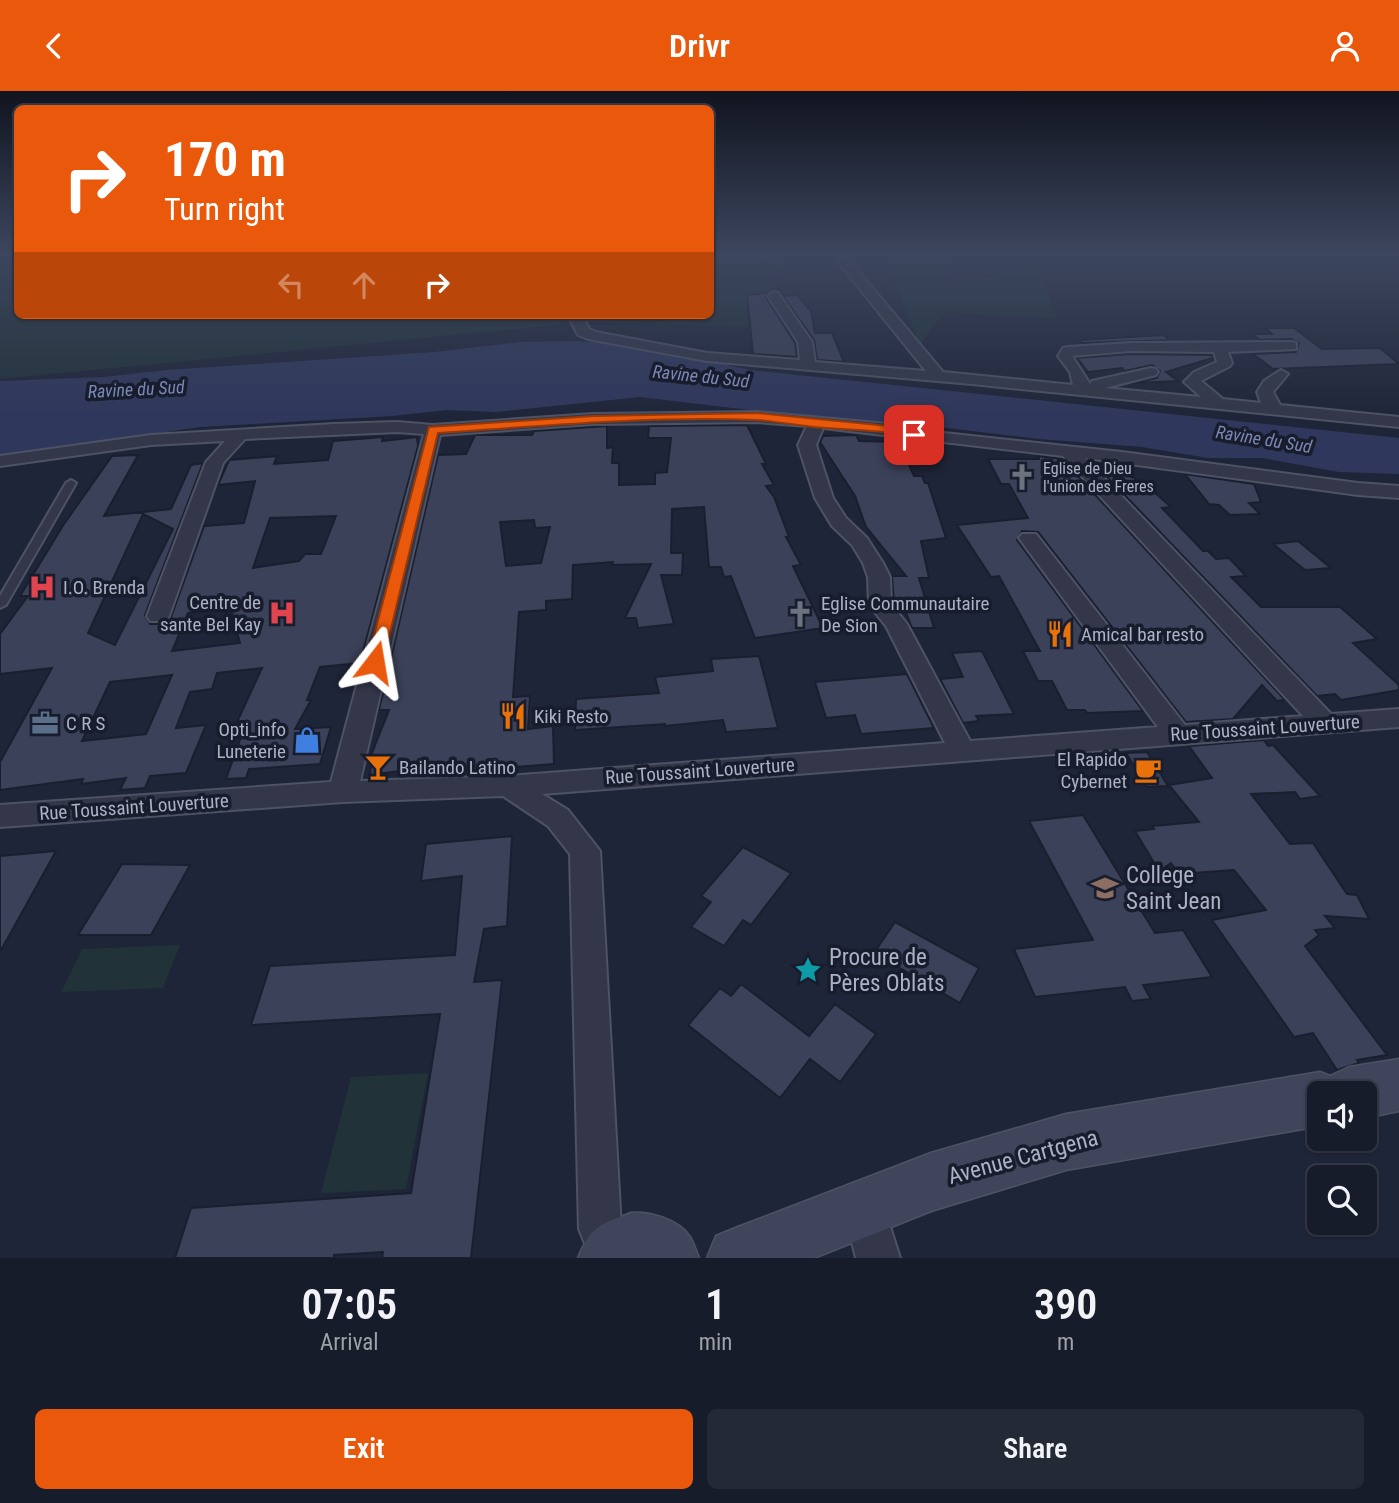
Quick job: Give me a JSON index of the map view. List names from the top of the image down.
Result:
{
  "streets": {
    "street": ["Rue Toussaint Louverture", "Avenue Cartgena"]
  },
  "water": ["Ravine du Sud"],
  "places": {
    "church": ["Eglise de Dieu l'union des Freres", "Eglise Communautaire De Sion"],
    "hospital": ["I.O. Brenda", "Centre de sante Bel Kay"],
    "restaurant": ["Amical bar resto", "Kiki Resto"],
    "office": ["C R S"],
    "shop": ["Opti_info Luneterie"],
    "bar": ["Bailando Latino"],
    "cafe": ["El Rapido Cybernet"],
    "school or university": ["College Saint Jean"],
    "place": ["Procure de Pères Oblats"]
  },
  "page": {
    "header": "Drivr",
    "turn": ["170 m", "Turn right"],
    "eta": [
      "07:05",
      "Arrival",
      "1",
      "min",
      "390",
      "m"
    ],
    "buttons": ["Exit", "Share"]
  }
}
